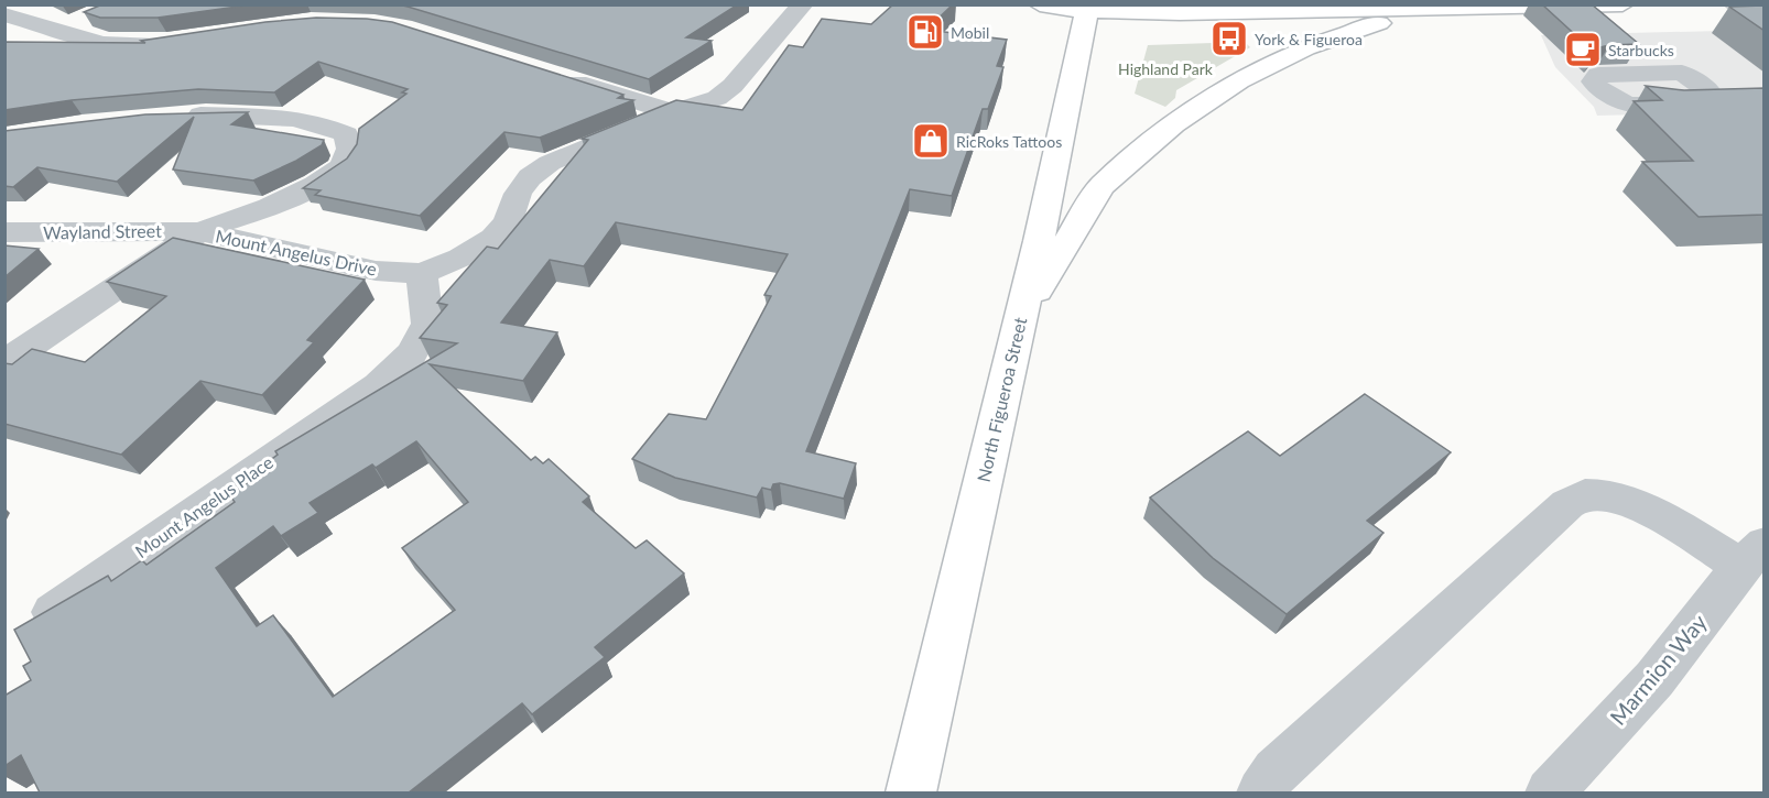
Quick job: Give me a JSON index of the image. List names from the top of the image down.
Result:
{
  "streets": {
    "main road": ["North Figueroa Street"],
    "street": [
      "Wayland Street",
      "Mount Angelus Drive",
      "Mount Angelus Place",
      "Marmion Way"
    ]
  },
  "crossings": [
    ["Wayland Street", "Mount Angelus Drive"],
    ["Mount Angelus Drive", "Mount Angelus Place"]
  ],
  "parks": ["Highland Park"],
  "places": {
    "fuel station": ["Mobil"],
    "bus stop": ["York & Figueroa"],
    "cafe": ["Starbucks"],
    "shop": ["RicRoks Tattoos"]
  }
}
